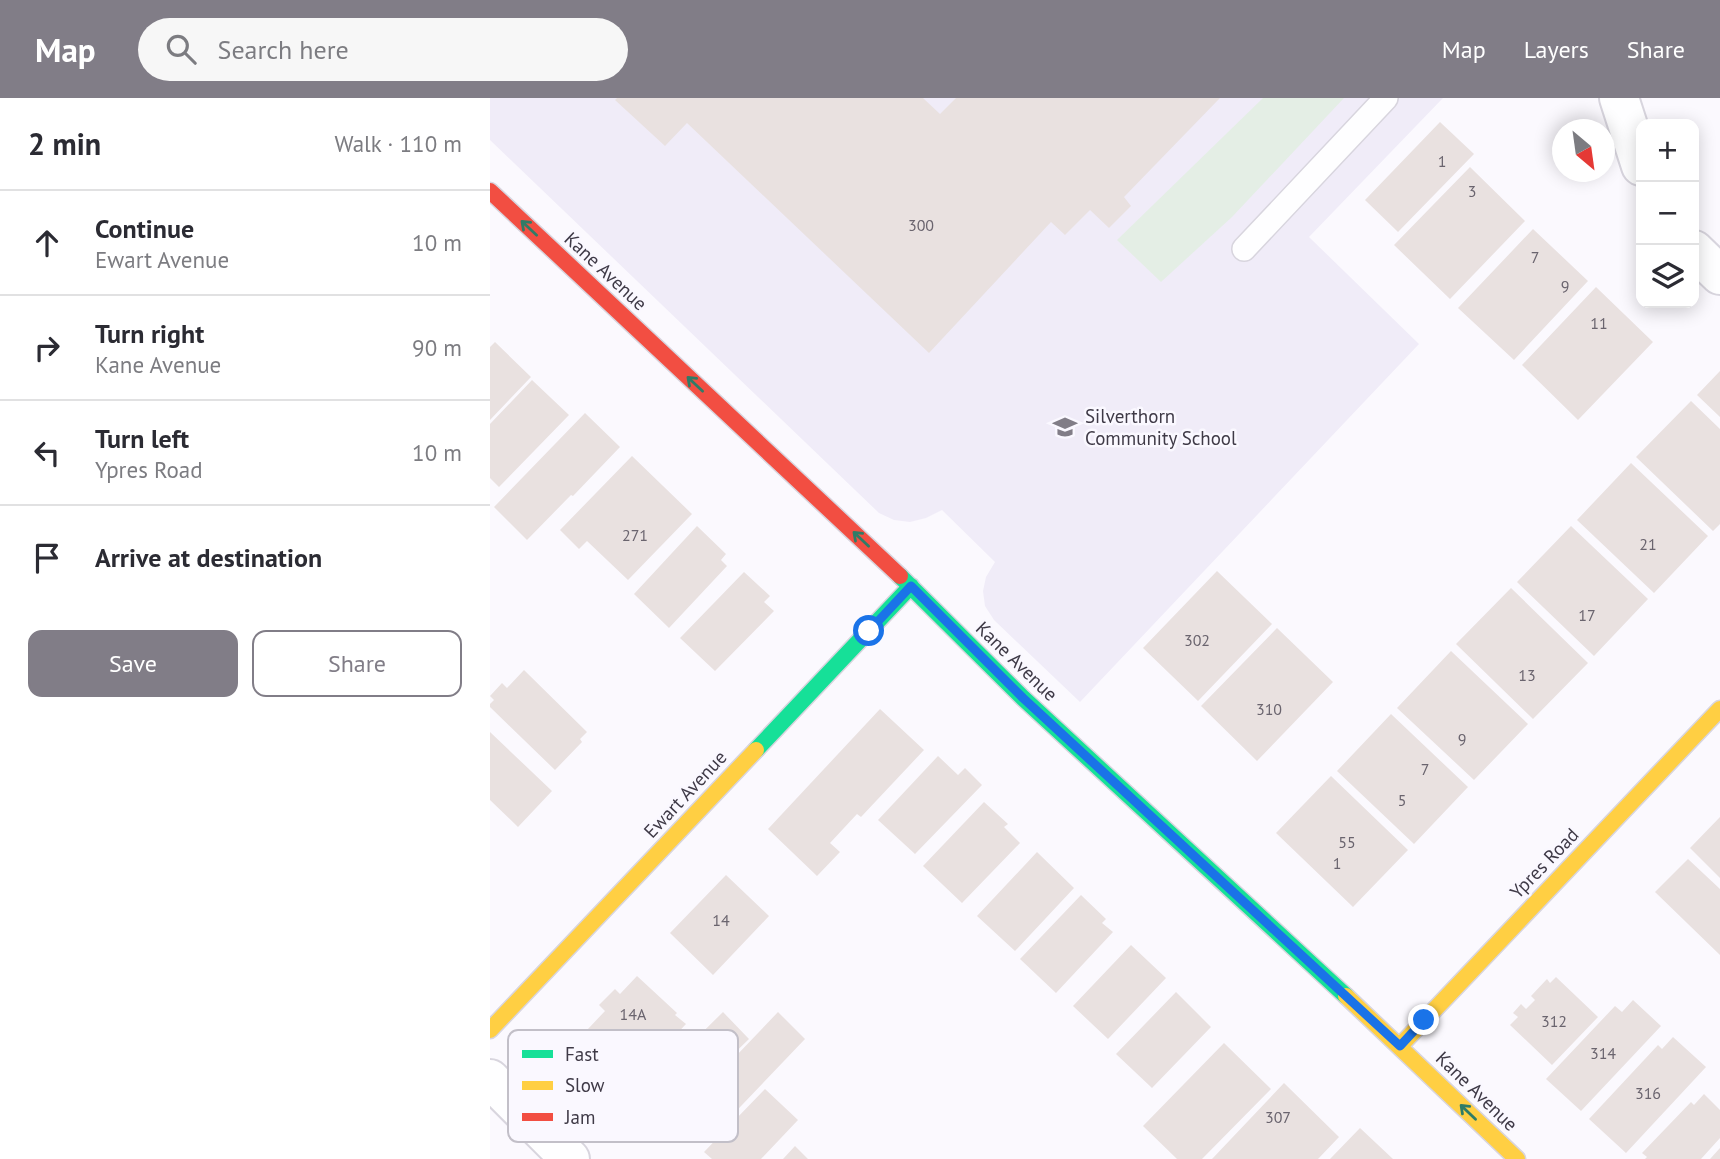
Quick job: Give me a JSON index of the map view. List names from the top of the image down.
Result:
{
  "streets": {
    "street": ["Kane Avenue", "Ewart Avenue", "Ypres Road"]
  },
  "crossings": [
    ["Kane Avenue", "Ewart Avenue"],
    ["Kane Avenue", "Ypres Road"]
  ],
  "one_way": ["Kane Avenue"],
  "places": {
    "school or university": ["Silverthorn Community School"]
  },
  "house_numbers": [
    "1",
    "3",
    "300",
    "7",
    "9",
    "11",
    "271",
    "21",
    "17",
    "302",
    "13",
    "310",
    "9",
    "7",
    "5",
    "55",
    "1",
    "14",
    "14A",
    "312",
    "314",
    "316",
    "307"
  ],
  "legend": ["Fast", "Slow", "Jam"],
  "north": "bottom right",
  "page": {
    "header": "Map",
    "search": "Search here",
    "nav": ["Map", "Layers", "Share"],
    "heading": ["2 min", "Walk · 110 m"],
    "map_buttons": ["+", "−"],
    "list": [
      ["Continue", "Ewart Avenue", "10 m"],
      ["Turn right", "Kane Avenue", "90 m"],
      ["Turn left", "Ypres Road", "10 m"],
      "Arrive at destination"
    ],
    "buttons": ["Save", "Share"]
  }
}
